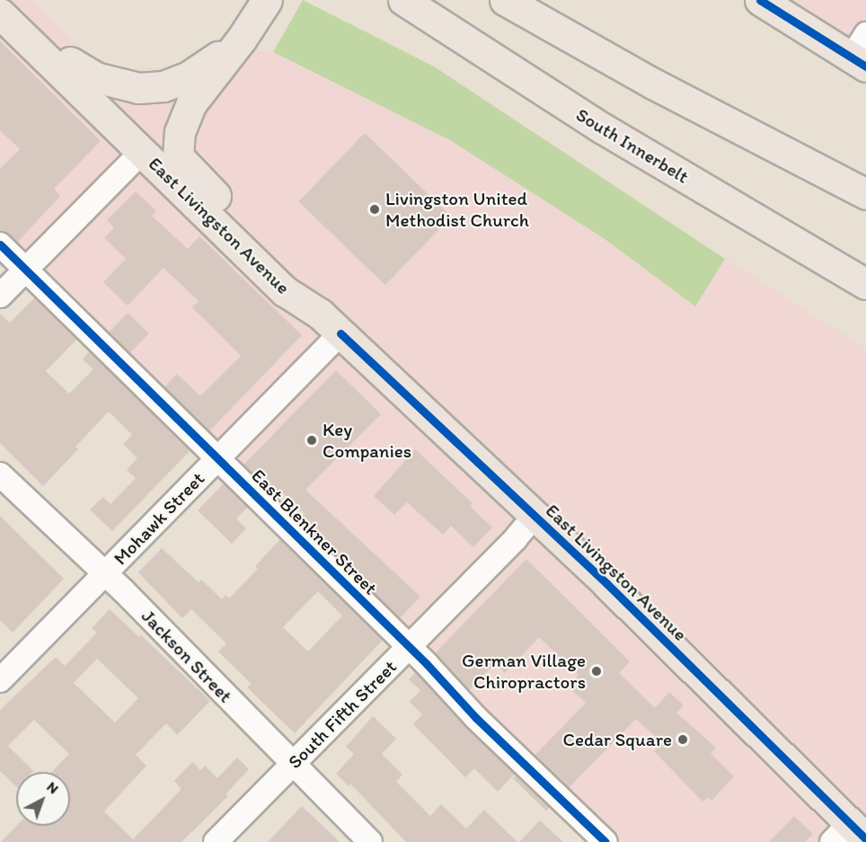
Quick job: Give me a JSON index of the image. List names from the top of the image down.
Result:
{
  "streets": {
    "main road": ["South Innerbelt", "East Livingston Avenue"],
    "street": [
      "Mohawk Street",
      "East Blenkner Street",
      "Jackson Street",
      "South Fifth Street"
    ]
  },
  "crossings": [
    ["East Livingston Avenue", "Mohawk Street"],
    ["East Livingston Avenue", "South Fifth Street"],
    ["Mohawk Street", "East Blenkner Street"],
    ["Mohawk Street", "Jackson Street"],
    ["East Blenkner Street", "South Fifth Street"],
    ["Jackson Street", "South Fifth Street"]
  ],
  "places": [
    "Livingston United Methodist Church",
    "Key Companies",
    "German Village Chiropractors",
    "Cedar Square"
  ],
  "north": "top right"
}
